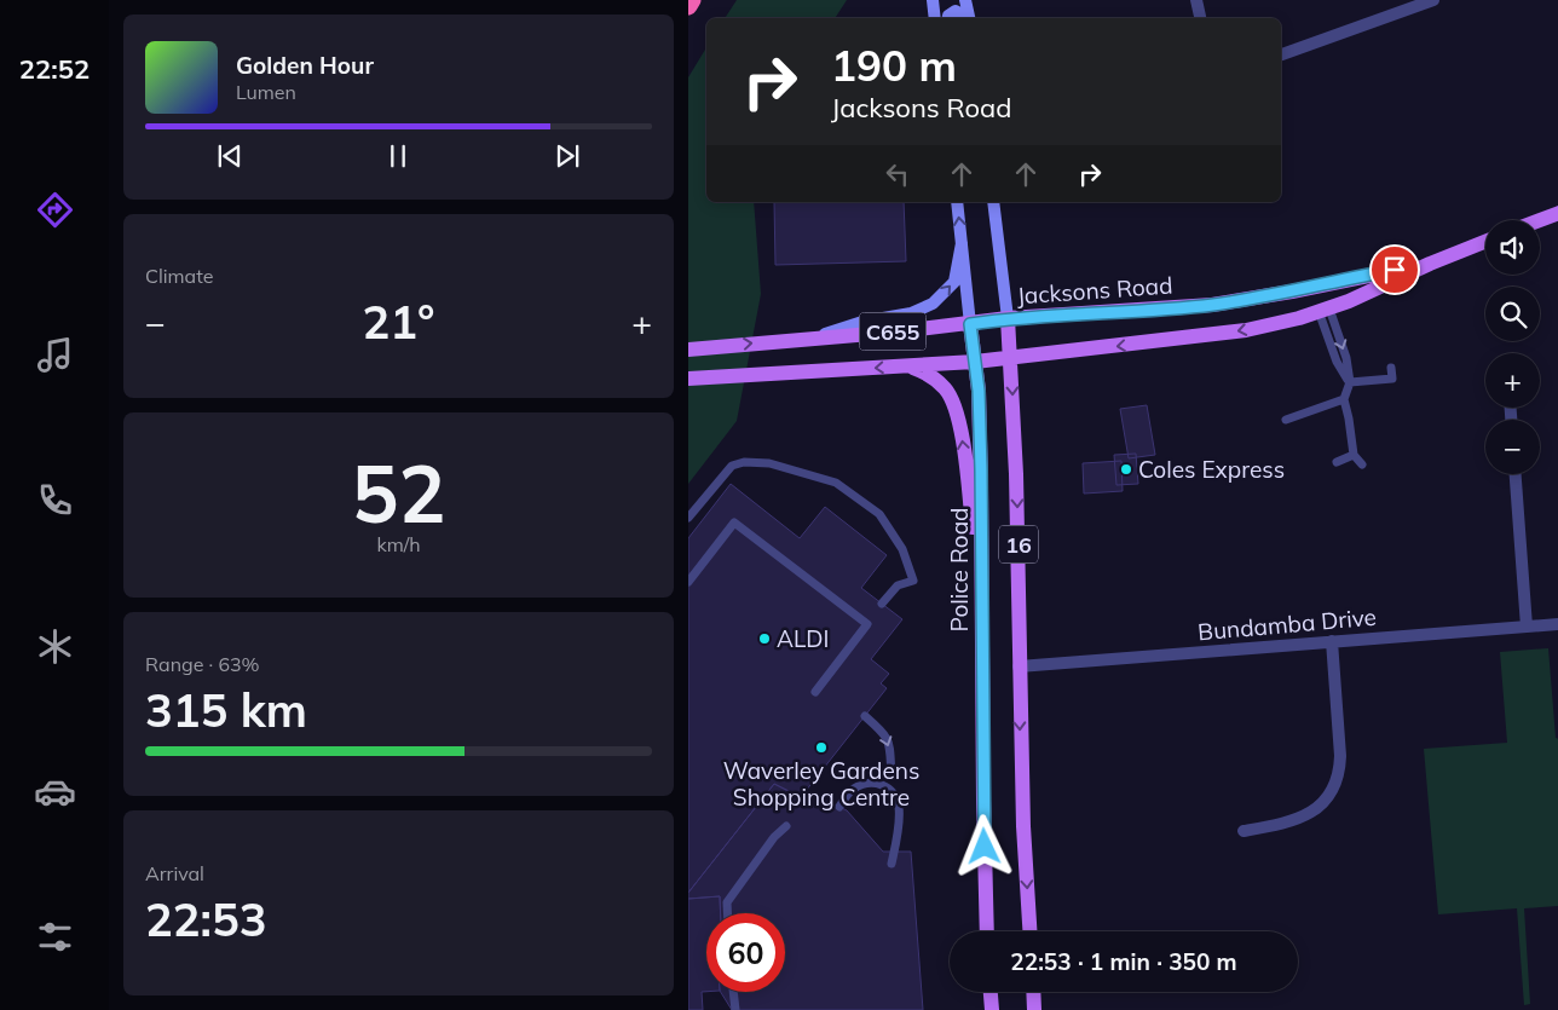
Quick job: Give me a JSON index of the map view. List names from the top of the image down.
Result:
{
  "streets": {
    "main road": [
      "Jacksons Road",
      "C655",
      "16",
      "Police Road"
    ],
    "street": ["Bundamba Drive"]
  },
  "crossings": [
    ["Jacksons Road", "16"],
    ["Jacksons Road", "Police Road"],
    ["16", "Bundamba Drive"]
  ],
  "places": ["Coles Express", "ALDI", "Waverley Gardens Shopping Centre"],
  "page": {
    "tabs": "22:52",
    "turn": ["190 m", "Jacksons Road"],
    "song": ["Golden Hour", "Lumen"],
    "tile": [
      "Climate",
      ["52", "km/h"],
      ["Range · 63%", "315 km"],
      ["Arrival", "22:53"]
    ],
    "map_buttons": ["+", "−"],
    "heat": ["−", "21°", "+"],
    "limit": "60",
    "trip": "22:53 · 1 min · 350 m"
  }
}
